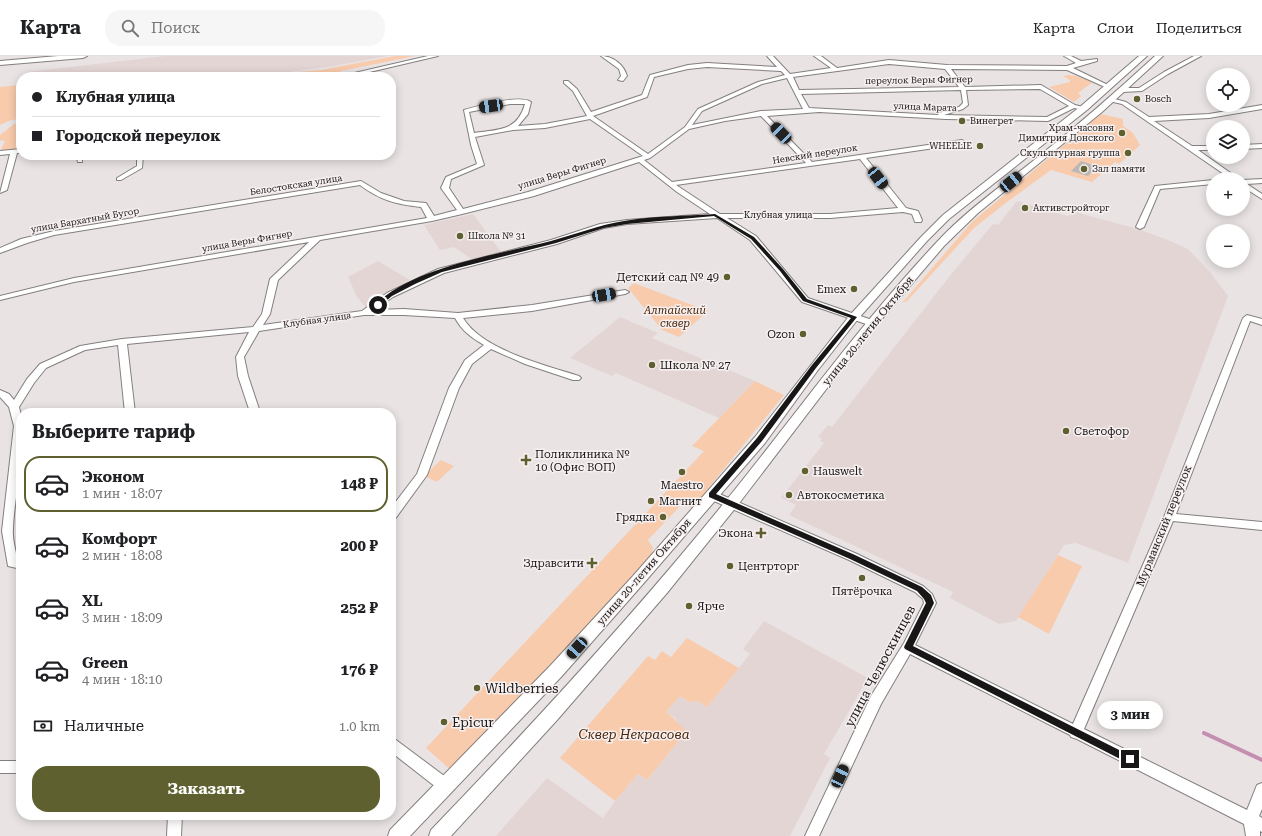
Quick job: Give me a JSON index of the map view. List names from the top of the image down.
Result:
{
  "streets": {
    "main road": ["улица 20-летия Октября"],
    "street": [
      "переулок Веры Фигнер",
      "улица Марата",
      "Невский переулок",
      "улица Веры Фигнер",
      "Белостокская улица",
      "Клубная улица",
      "улица Бархатный Бугор",
      "Мурманский переулок",
      "улица Челюскинцев"
    ]
  },
  "crossings": [
    ["переулок Веры Фигнер", "улица Марата"],
    ["переулок Веры Фигнер", "улица 20-летия Октября"],
    ["улица Марата", "улица Веры Фигнер"],
    ["улица Марата", "улица 20-летия Октября"],
    ["улица Веры Фигнер", "Белостокская улица"],
    ["улица Веры Фигнер", "улица 20-летия Октября"],
    ["Белостокская улица", "улица Бархатный Бугор"],
    ["улица 20-летия Октября", "улица Челюскинцев"]
  ],
  "parks": ["Алтайский сквер", "Сквер Некрасова"],
  "places": {
    "other": [
      "Bosch",
      "Винегрет",
      "Храм-часовня Димитрия Донского",
      "WHEELIE",
      "Скульптурная группа",
      "Зал памяти",
      "Активстройторг",
      "Школа № 31",
      "Детский сад № 49",
      "Emex",
      "Ozon",
      "Школа № 27",
      "Светофор",
      "Hauswelt",
      "Maestro",
      "Автокосметика",
      "Магнит",
      "Грядка",
      "Центрторг",
      "Пятёрочка",
      "Ярче",
      "Wildberries",
      "Epicur"
    ],
    "health": ["Поликлиника № 10 (Офис ВОП)", "Экона", "Здравсити"]
  },
  "page": {
    "header": "Карта",
    "search": "Поиск",
    "nav": ["Карта", "Слои", "Поделиться"],
    "map_buttons": ["+", "−"],
    "banner": ["Клубная улица", "Городской переулок"],
    "heading": "Выберите тариф",
    "list": [
      {
        "name": "Эконом",
        "note": "1 мин · 18:07",
        "value": "148 ₽"
      },
      {
        "name": "Комфорт",
        "note": "2 мин · 18:08",
        "value": "200 ₽"
      },
      {
        "name": "XL",
        "note": "3 мин · 18:09",
        "value": "252 ₽"
      },
      {
        "name": "Green",
        "note": "4 мин · 18:10",
        "value": "176 ₽"
      }
    ],
    "bubble": "3 мин",
    "pay": ["Наличные", "1.0 km"],
    "buttons": "Заказать"
  }
}
